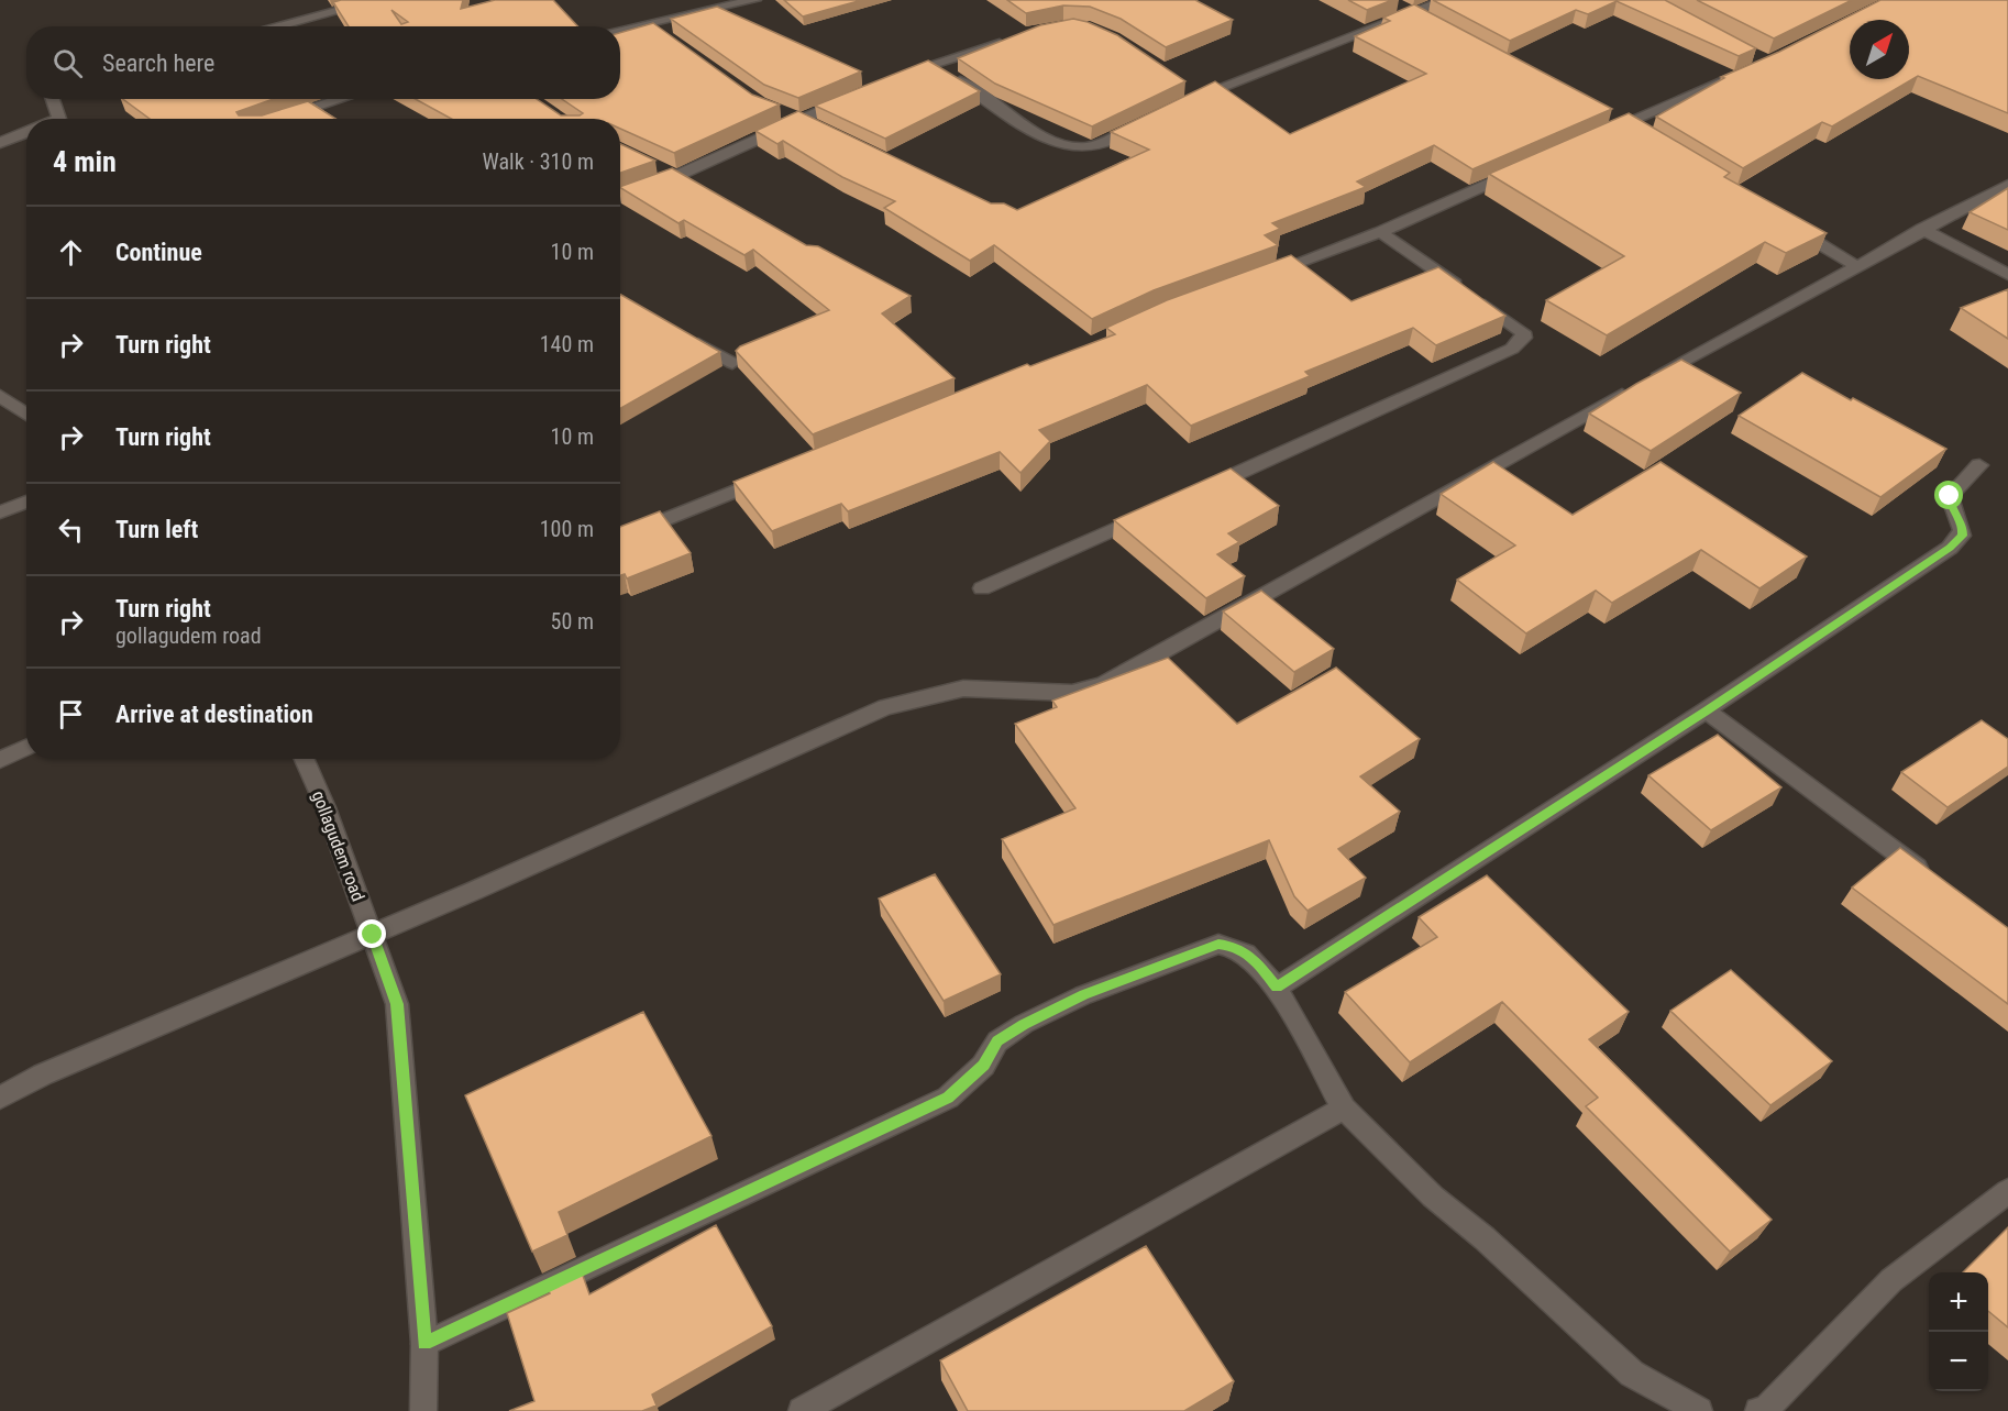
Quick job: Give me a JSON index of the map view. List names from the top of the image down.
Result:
{
  "streets": {
    "street": ["gollagudem road"]
  },
  "north": "top right",
  "page": {
    "search": "Search here",
    "heading": ["4 min", "Walk · 310 m"],
    "list": [
      ["Continue", "10 m"],
      ["Turn right", "140 m"],
      ["Turn right", "10 m"],
      ["Turn left", "100 m"],
      ["Turn right", "gollagudem road", "50 m"],
      "Arrive at destination"
    ],
    "map_buttons": ["+", "−"]
  }
}
